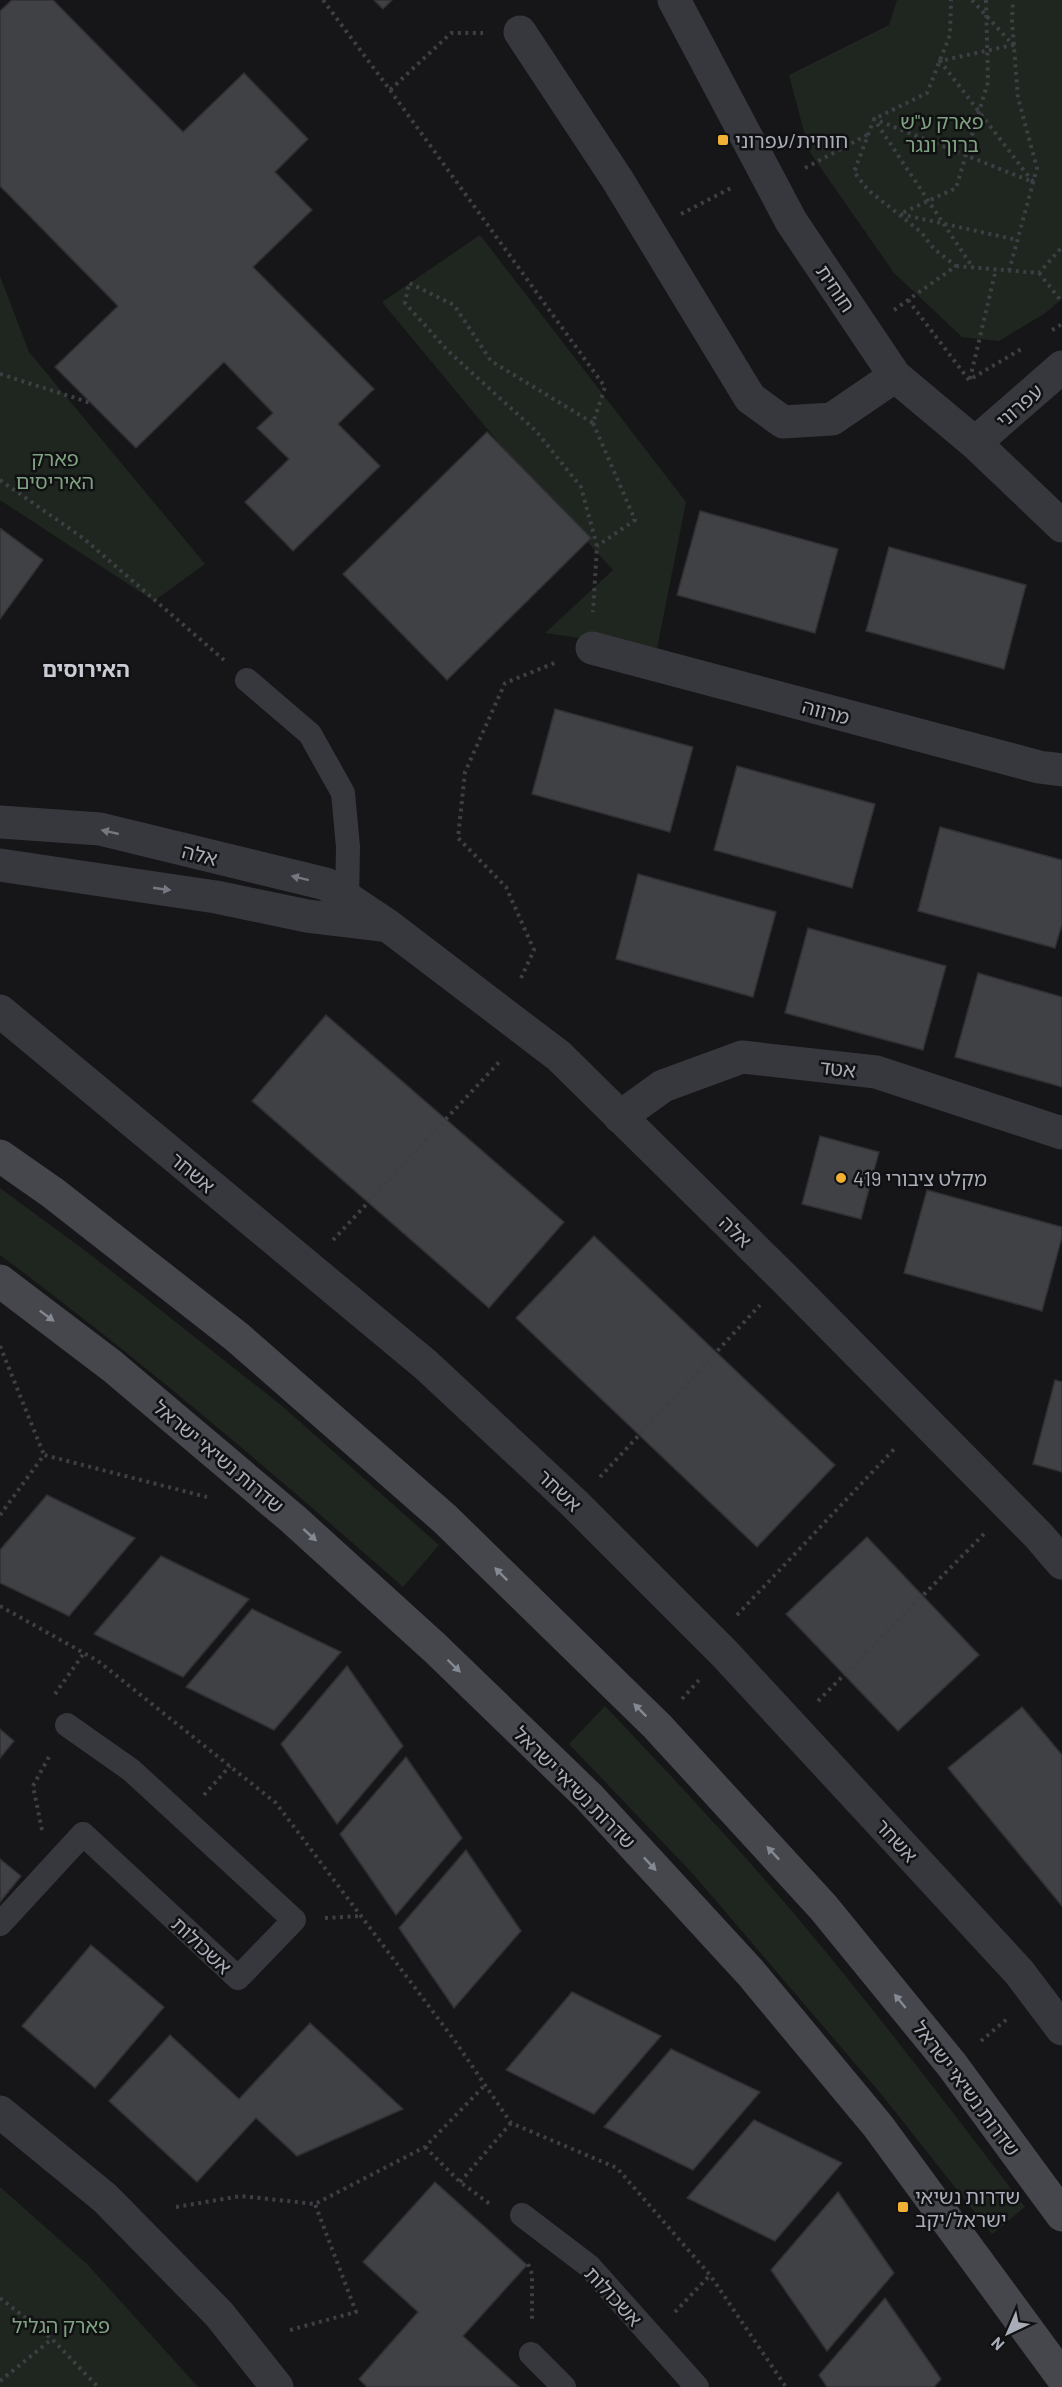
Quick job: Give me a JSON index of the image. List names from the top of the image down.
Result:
{
  "streets": {
    "main road": ["שדרות נשיאי ישראל"],
    "street": [
      "חוחית",
      "עפרוני",
      "מרווה",
      "אלה",
      "אטד",
      "אשחר"
    ],
    "lane": ["אשכולות"]
  },
  "crossings": [
    ["חוחית", "עפרוני"],
    ["אלה", "אטד"]
  ],
  "districts": ["האירוסים"],
  "parks": ["פארק ע\"ש ברוך ונגר", "פארק האיריסים", "פארק הגליל"],
  "places": {
    "transit": ["חוחית/עפרוני", "שדרות נשיאי ישראל/יקב"],
    "other": ["מקלט ציבורי 419"]
  },
  "north": "bottom left"
}
